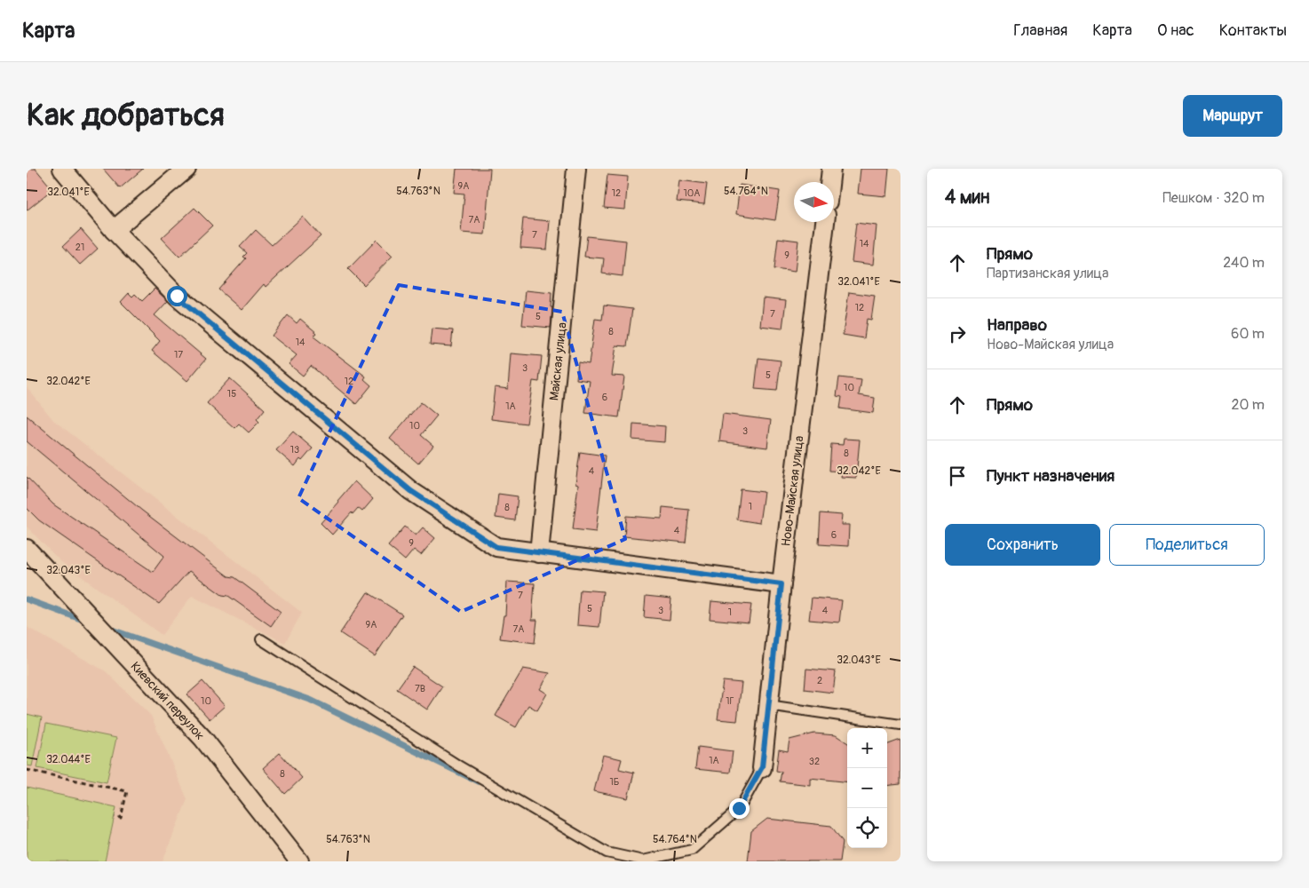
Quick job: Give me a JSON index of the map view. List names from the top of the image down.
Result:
{
  "streets": {
    "street": ["Майская улица", "Ново-Майская улица", "Киевский переулок"]
  },
  "house_numbers": [
    "9А",
    "12",
    "10А",
    "7А",
    "7",
    "14",
    "21",
    "9",
    "12",
    "7",
    "5",
    "8",
    "14",
    "17",
    "3",
    "5",
    "12",
    "10",
    "15",
    "6",
    "1А",
    "10",
    "3",
    "13",
    "8",
    "4",
    "1",
    "8",
    "4",
    "6",
    "9",
    "7",
    "5",
    "3",
    "4",
    "1",
    "9А",
    "7А",
    "2",
    "7В",
    "10",
    "1Г",
    "1А",
    "32",
    "8",
    "1Б"
  ],
  "north": "right",
  "page": {
    "header": "Карта",
    "nav": [
      "Главная",
      "Карта",
      "О нас",
      "Контакты"
    ],
    "buttons": [
      "Маршрут",
      ["Сохранить", "Поделиться"]
    ],
    "title": "Как добраться",
    "heading": ["4 мин", "Пешком · 320 m"],
    "list": [
      ["Прямо", "Партизанская улица", "240 m"],
      ["Направо", "Ново-Майская улица", "60 m"],
      ["Прямо", "20 m"],
      "Пункт назначения"
    ],
    "map_buttons": ["+", "−"]
  },
  "coordinates": [
    "54.763°N",
    "54.764°N",
    "32.041°E",
    "32.042°E",
    "32.043°E",
    "32.044°E"
  ]
}
